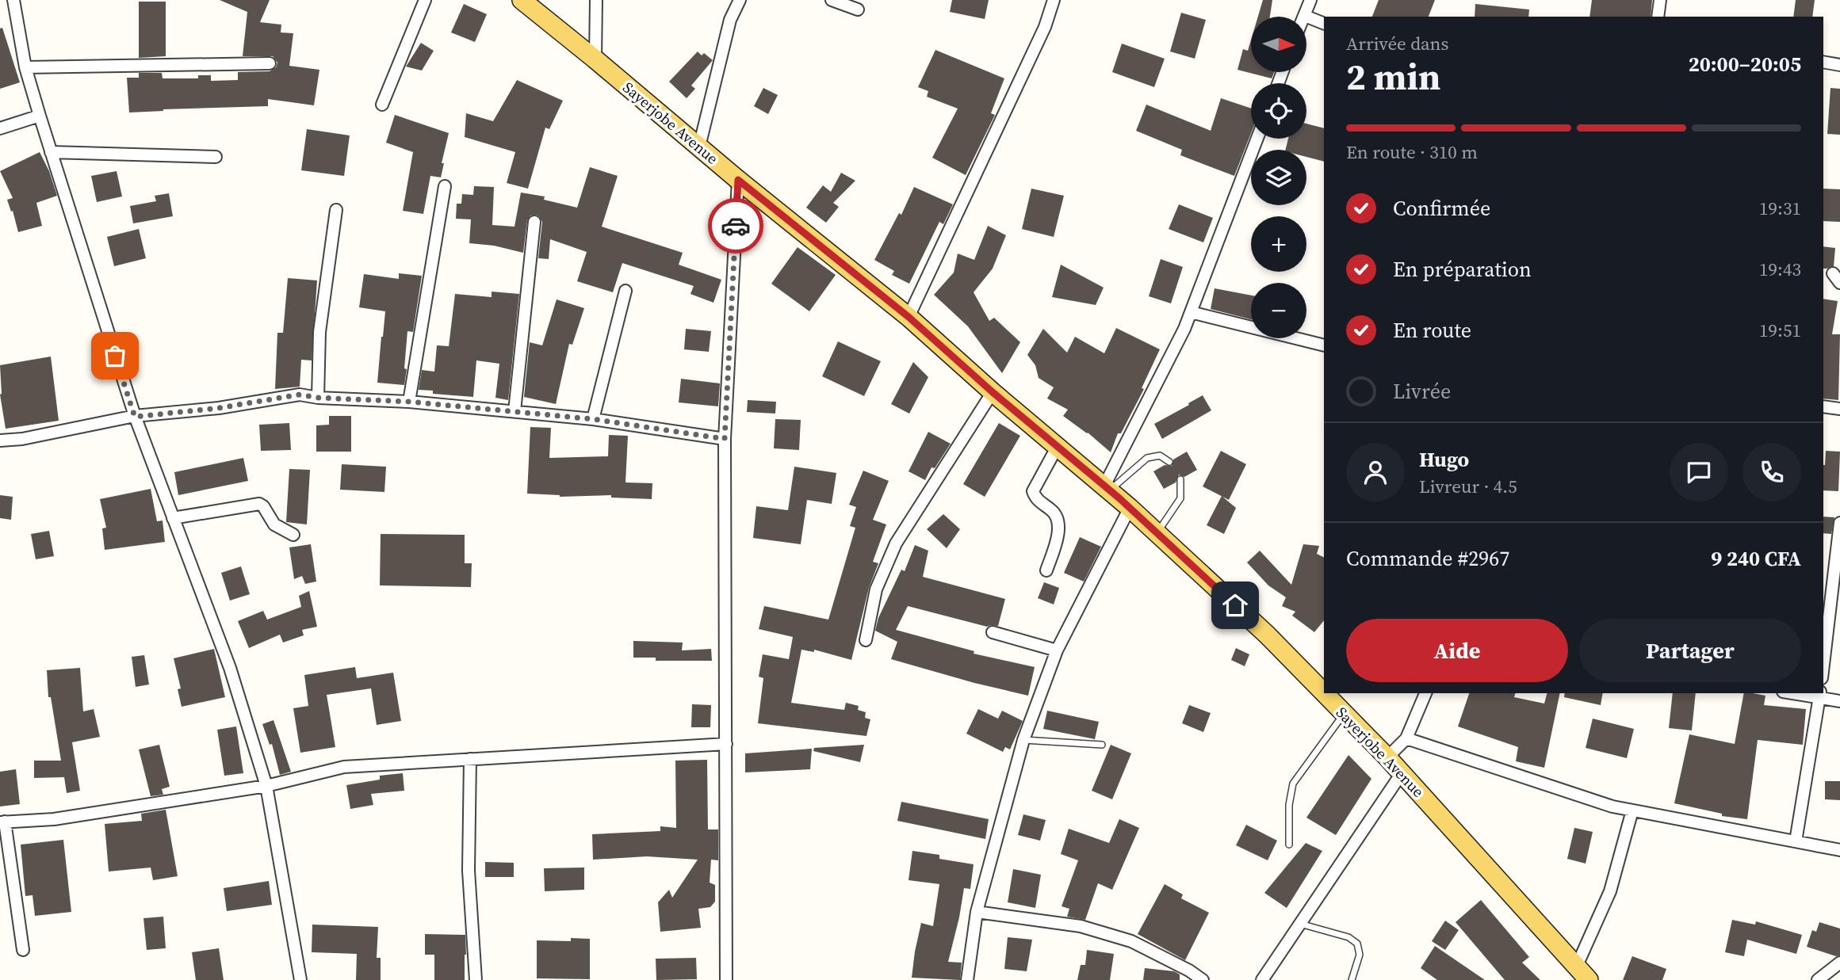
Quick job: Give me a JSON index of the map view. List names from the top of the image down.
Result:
{
  "streets": {
    "main road": ["Sayerjobe Avenue"]
  },
  "north": "right",
  "page": {
    "map_buttons": ["+", "−"],
    "heading": ["2 min", "Arrivée dans", "20:00–20:05"],
    "panel": [
      "Hugo",
      "Livreur · 4.5",
      "Commande #2967",
      "9 240 CFA"
    ],
    "bar": "En route · 310 m",
    "list": [
      ["Confirmée", "19:31"],
      ["En préparation", "19:43"],
      ["En route", "19:51"],
      "Livrée"
    ],
    "buttons": ["Aide", "Partager"]
  }
}
